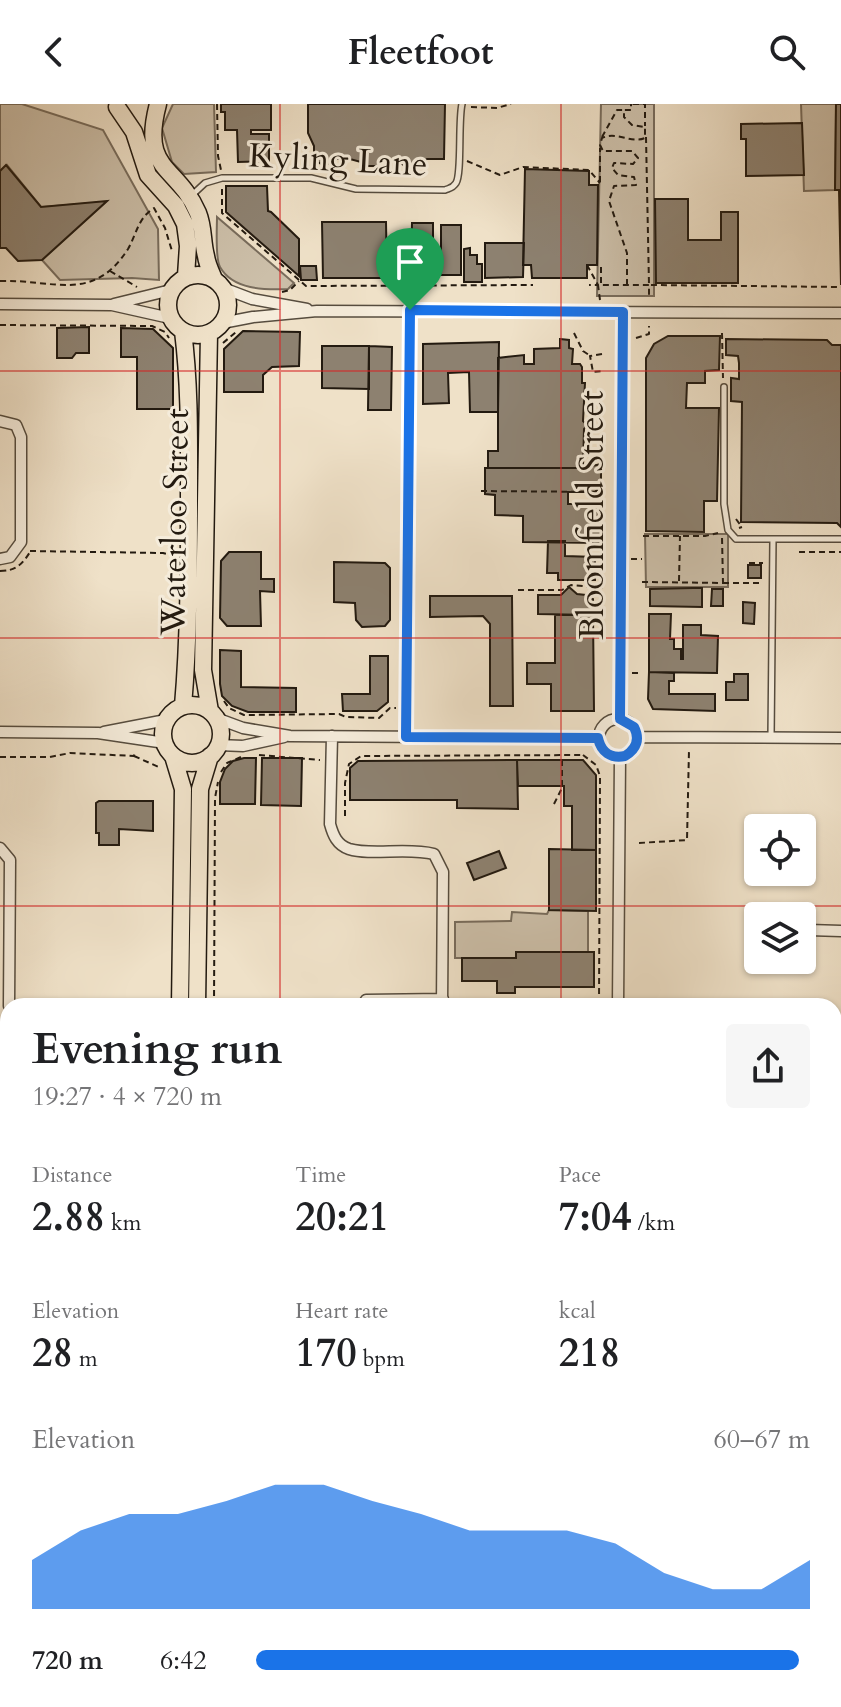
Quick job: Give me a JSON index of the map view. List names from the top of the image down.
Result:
{
  "streets": {
    "highway": ["Waterloo Street"],
    "street": ["Bloomfield Street"],
    "lane": ["Kyling Lane"]
  },
  "page": {
    "header": "Fleetfoot",
    "heading": ["Evening run", "19:27 · 4 × 720 m"],
    "stats": [
      ["Distance", "2.88 km"],
      ["Time", "20:21"],
      ["Pace", "7:04 /km"],
      ["Elevation", "28 m"],
      ["Heart rate", "170 bpm"],
      ["kcal", "218"]
    ],
    "chart": ["Elevation", "60–67 m"],
    "list": [
      {
        "name": "720 m",
        "note": "6:42"
      }
    ]
  }
}
